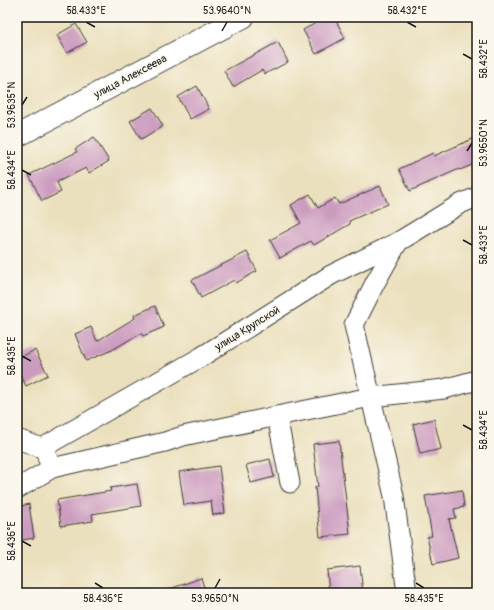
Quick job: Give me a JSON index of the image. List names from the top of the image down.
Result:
{
  "streets": {
    "main road": ["улица Алексеева"],
    "street": ["улица Крупской"]
  },
  "coordinates": [
    "58.433°E",
    "53.9640°N",
    "58.432°E",
    "53.9635°N",
    "53.9650°N",
    "58.434°E",
    "58.435°E",
    "58.436°E"
  ]
}
